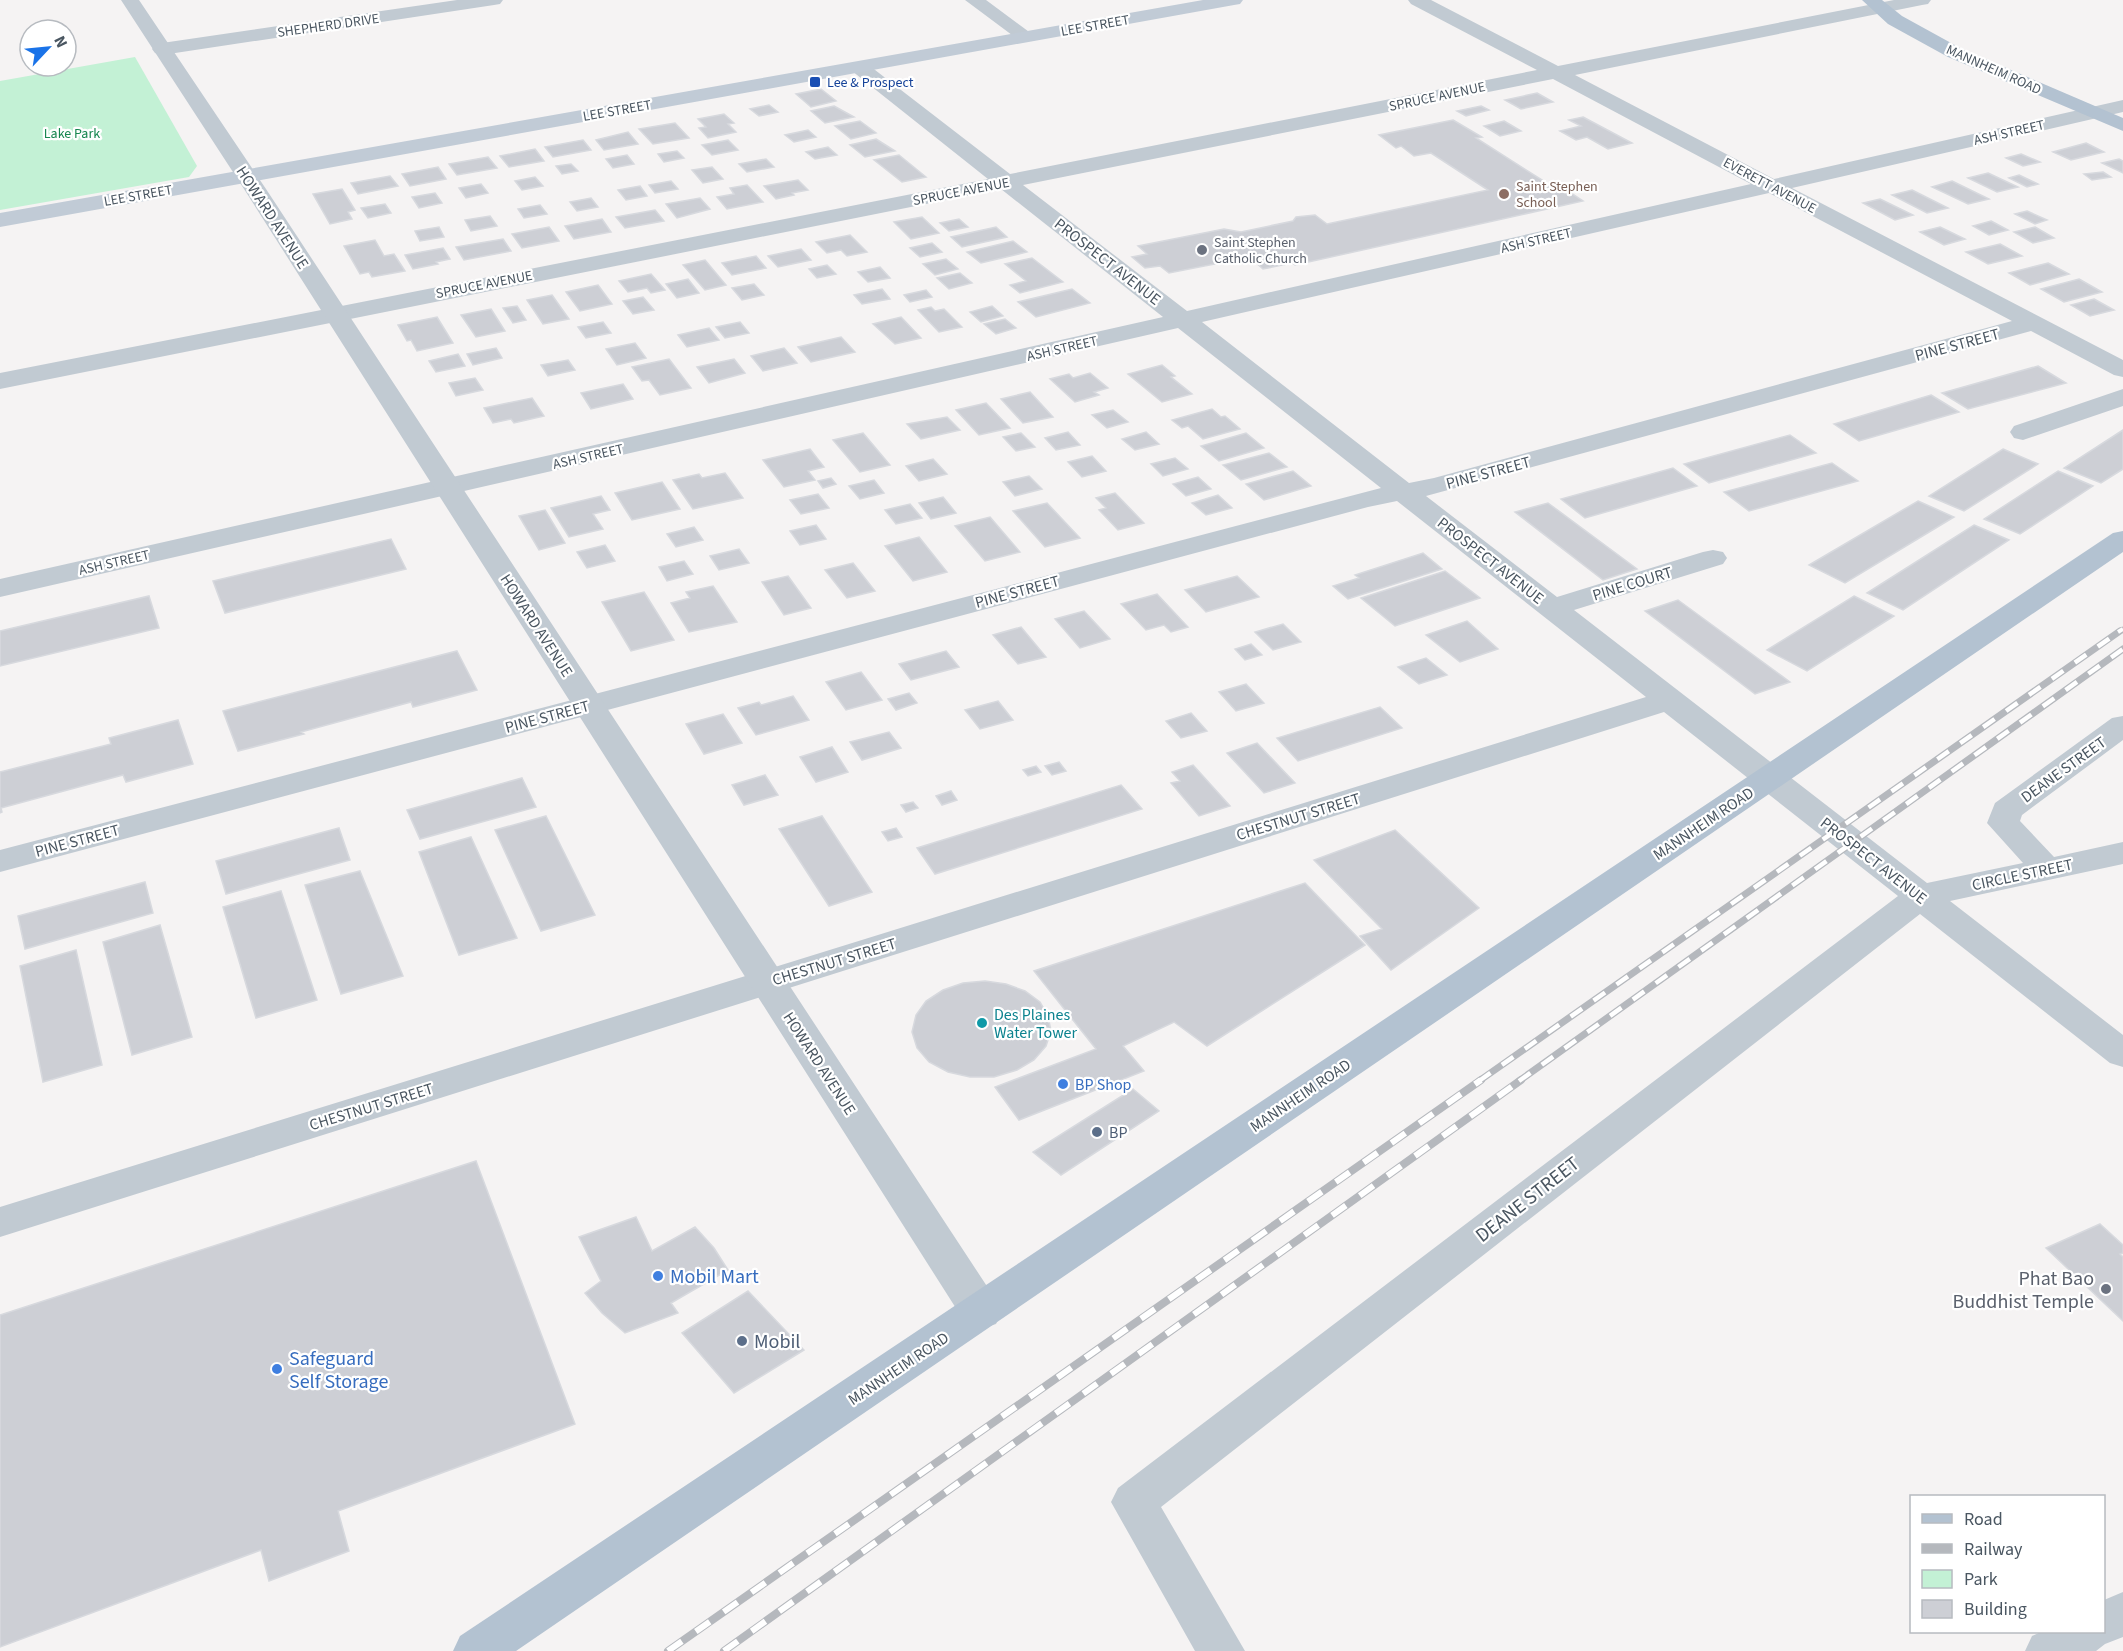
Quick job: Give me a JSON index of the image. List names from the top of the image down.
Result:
{
  "streets": {
    "main road": ["LEE STREET", "MANNHEIM ROAD"],
    "street": [
      "SHEPHERD DRIVE",
      "SPRUCE AVENUE",
      "ASH STREET",
      "EVERETT AVENUE",
      "HOWARD AVENUE",
      "PROSPECT AVENUE",
      "PINE STREET",
      "PINE COURT",
      "DEANE STREET",
      "CHESTNUT STREET",
      "CIRCLE STREET"
    ]
  },
  "crossings": [
    ["SHEPHERD DRIVE", "HOWARD AVENUE"],
    ["LEE STREET", "HOWARD AVENUE"],
    ["LEE STREET", "PROSPECT AVENUE"],
    ["MANNHEIM ROAD", "SPRUCE AVENUE"],
    ["MANNHEIM ROAD", "ASH STREET"],
    ["MANNHEIM ROAD", "HOWARD AVENUE"],
    ["MANNHEIM ROAD", "PROSPECT AVENUE"],
    ["SPRUCE AVENUE", "EVERETT AVENUE"],
    ["SPRUCE AVENUE", "HOWARD AVENUE"],
    ["SPRUCE AVENUE", "PROSPECT AVENUE"],
    ["ASH STREET", "EVERETT AVENUE"],
    ["ASH STREET", "HOWARD AVENUE"],
    ["ASH STREET", "PROSPECT AVENUE"],
    ["EVERETT AVENUE", "PINE STREET"],
    ["HOWARD AVENUE", "PINE STREET"],
    ["HOWARD AVENUE", "CHESTNUT STREET"],
    ["PROSPECT AVENUE", "PINE STREET"],
    ["PROSPECT AVENUE", "PINE COURT"],
    ["PROSPECT AVENUE", "DEANE STREET"],
    ["PROSPECT AVENUE", "CHESTNUT STREET"],
    ["PROSPECT AVENUE", "CIRCLE STREET"],
    ["DEANE STREET", "CIRCLE STREET"]
  ],
  "parks": ["Lake Park"],
  "places": {
    "transit": ["Lee & Prospect"],
    "other": [
      "Saint Stephen School",
      "Saint Stephen Catholic Church",
      "Des Plaines Water Tower",
      "BP Shop",
      "BP",
      "Mobil Mart",
      "Phat Bao Buddhist Temple",
      "Mobil",
      "Safeguard Self Storage"
    ]
  },
  "legend": [
    "Road",
    "Railway",
    "Park",
    "Building"
  ],
  "north": "top right"
}
